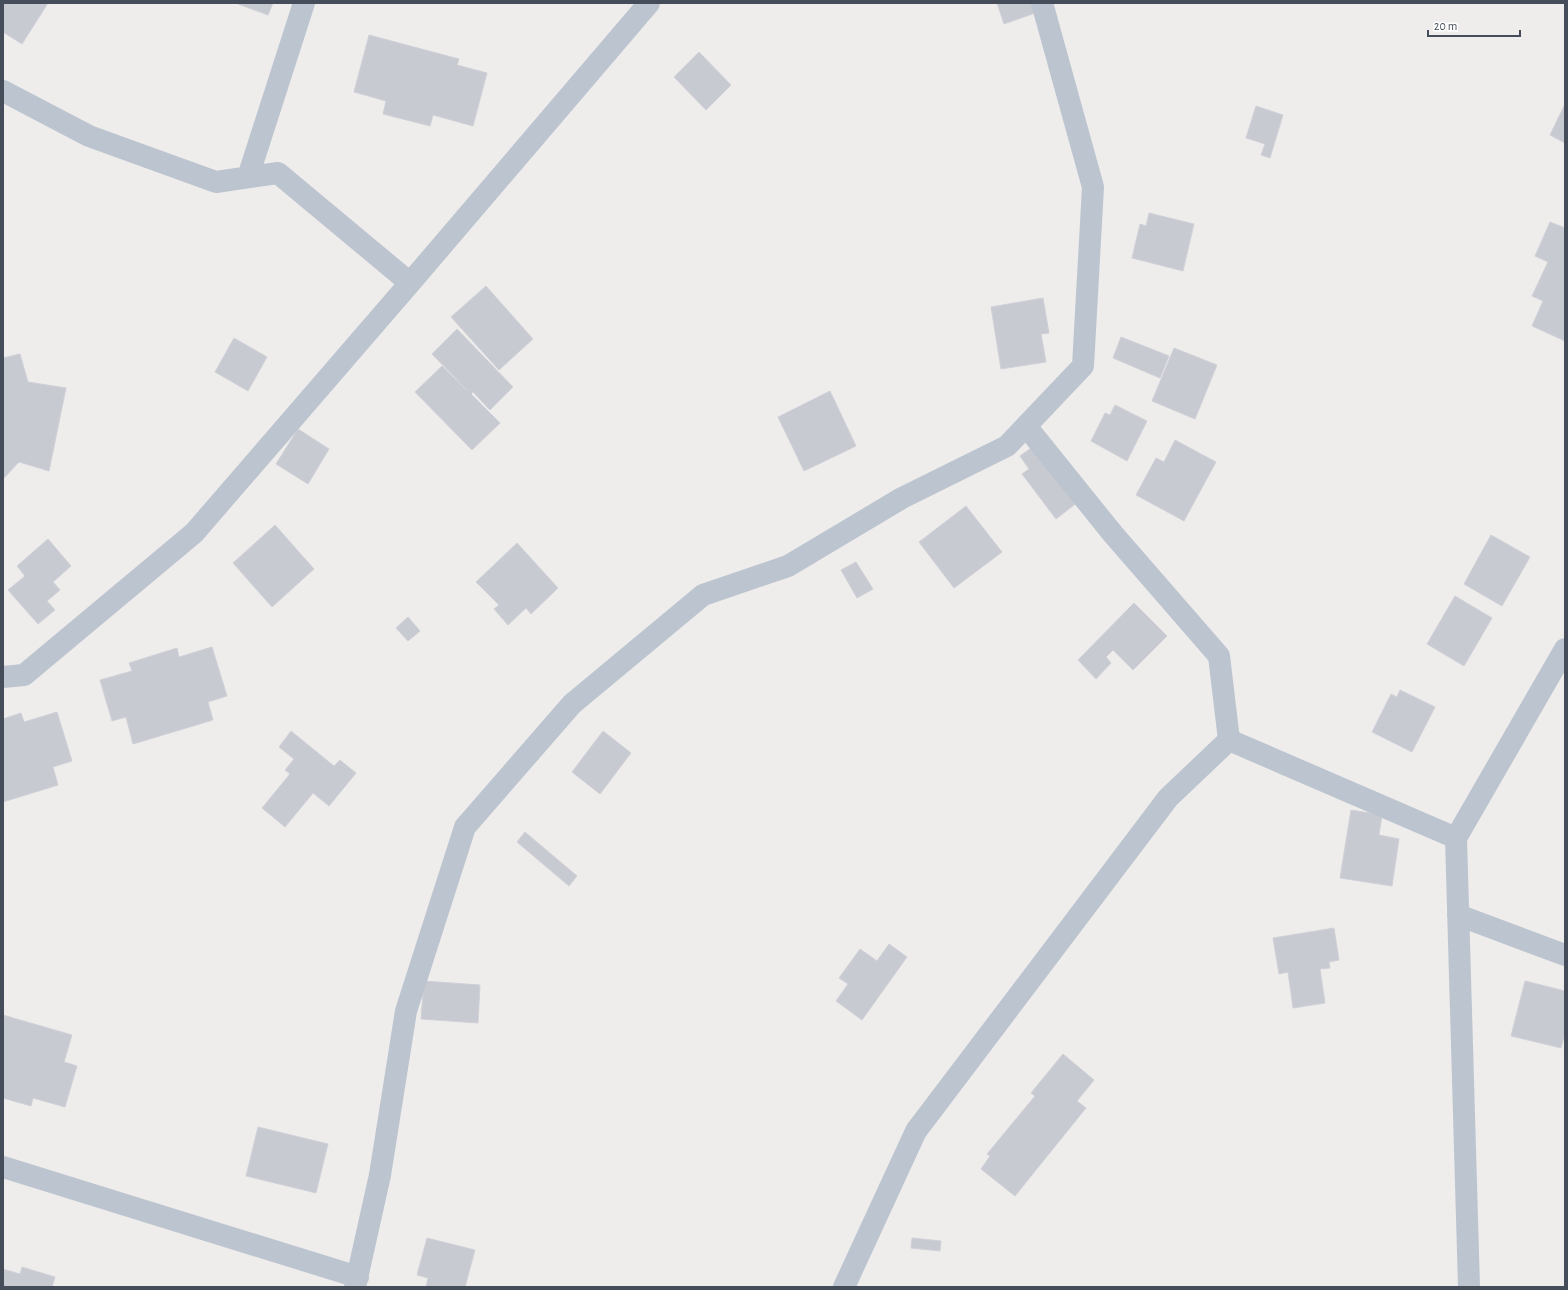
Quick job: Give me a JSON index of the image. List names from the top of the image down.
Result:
{
  "scale_bar": "20 m"
}
